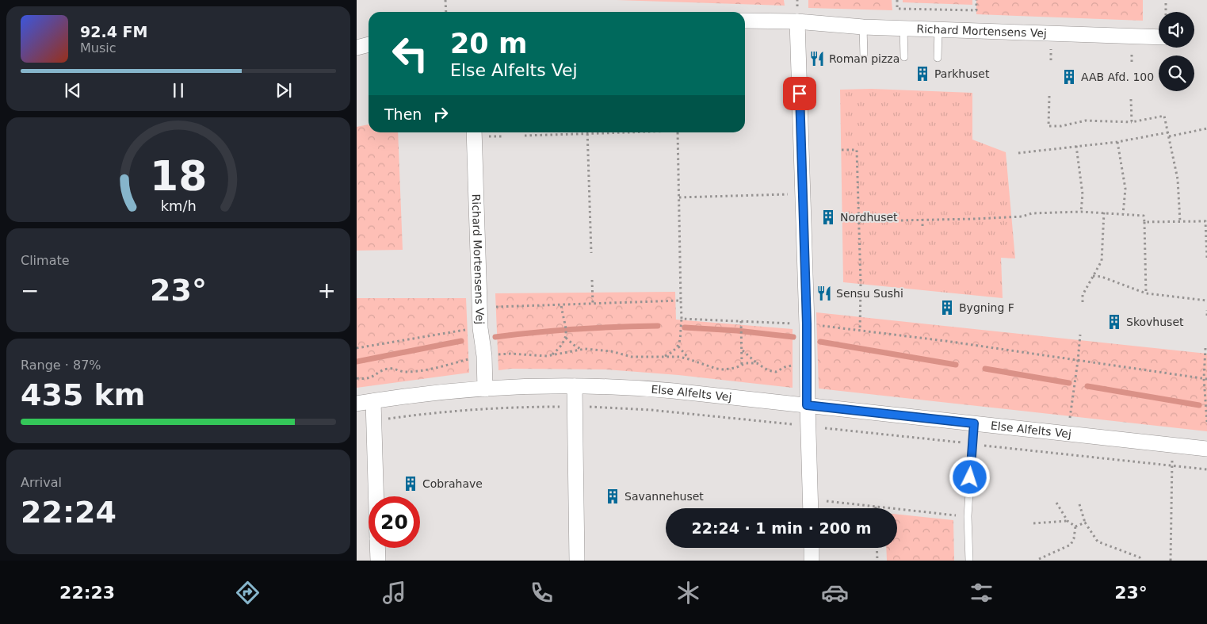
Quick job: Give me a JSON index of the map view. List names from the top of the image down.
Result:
{
  "streets": {
    "street": ["Richard Mortensens Vej", "Else Alfelts Vej"]
  },
  "crossings": [
    ["Richard Mortensens Vej", "Else Alfelts Vej"]
  ],
  "places": {
    "restaurant": ["Roman pizza", "Sensu Sushi"],
    "building": [
      "Parkhuset",
      "AAB Afd. 100",
      "Nordhuset",
      "Bygning F",
      "Skovhuset",
      "Cobrahave",
      "Savannehuset"
    ]
  },
  "page": {
    "turn": ["20 m", "Else Alfelts Vej"],
    "song": ["92.4 FM", "Music"],
    "then": "Then",
    "tile": [
      "Climate",
      ["Range · 87%", "435 km"],
      ["Arrival", "22:24"]
    ],
    "heat": ["−", "23°", "+"],
    "limit": "20",
    "trip": "22:24 · 1 min · 200 m",
    "tabs": ["22:23", "23°"],
    "gauge": ["18", "km/h"]
  }
}
